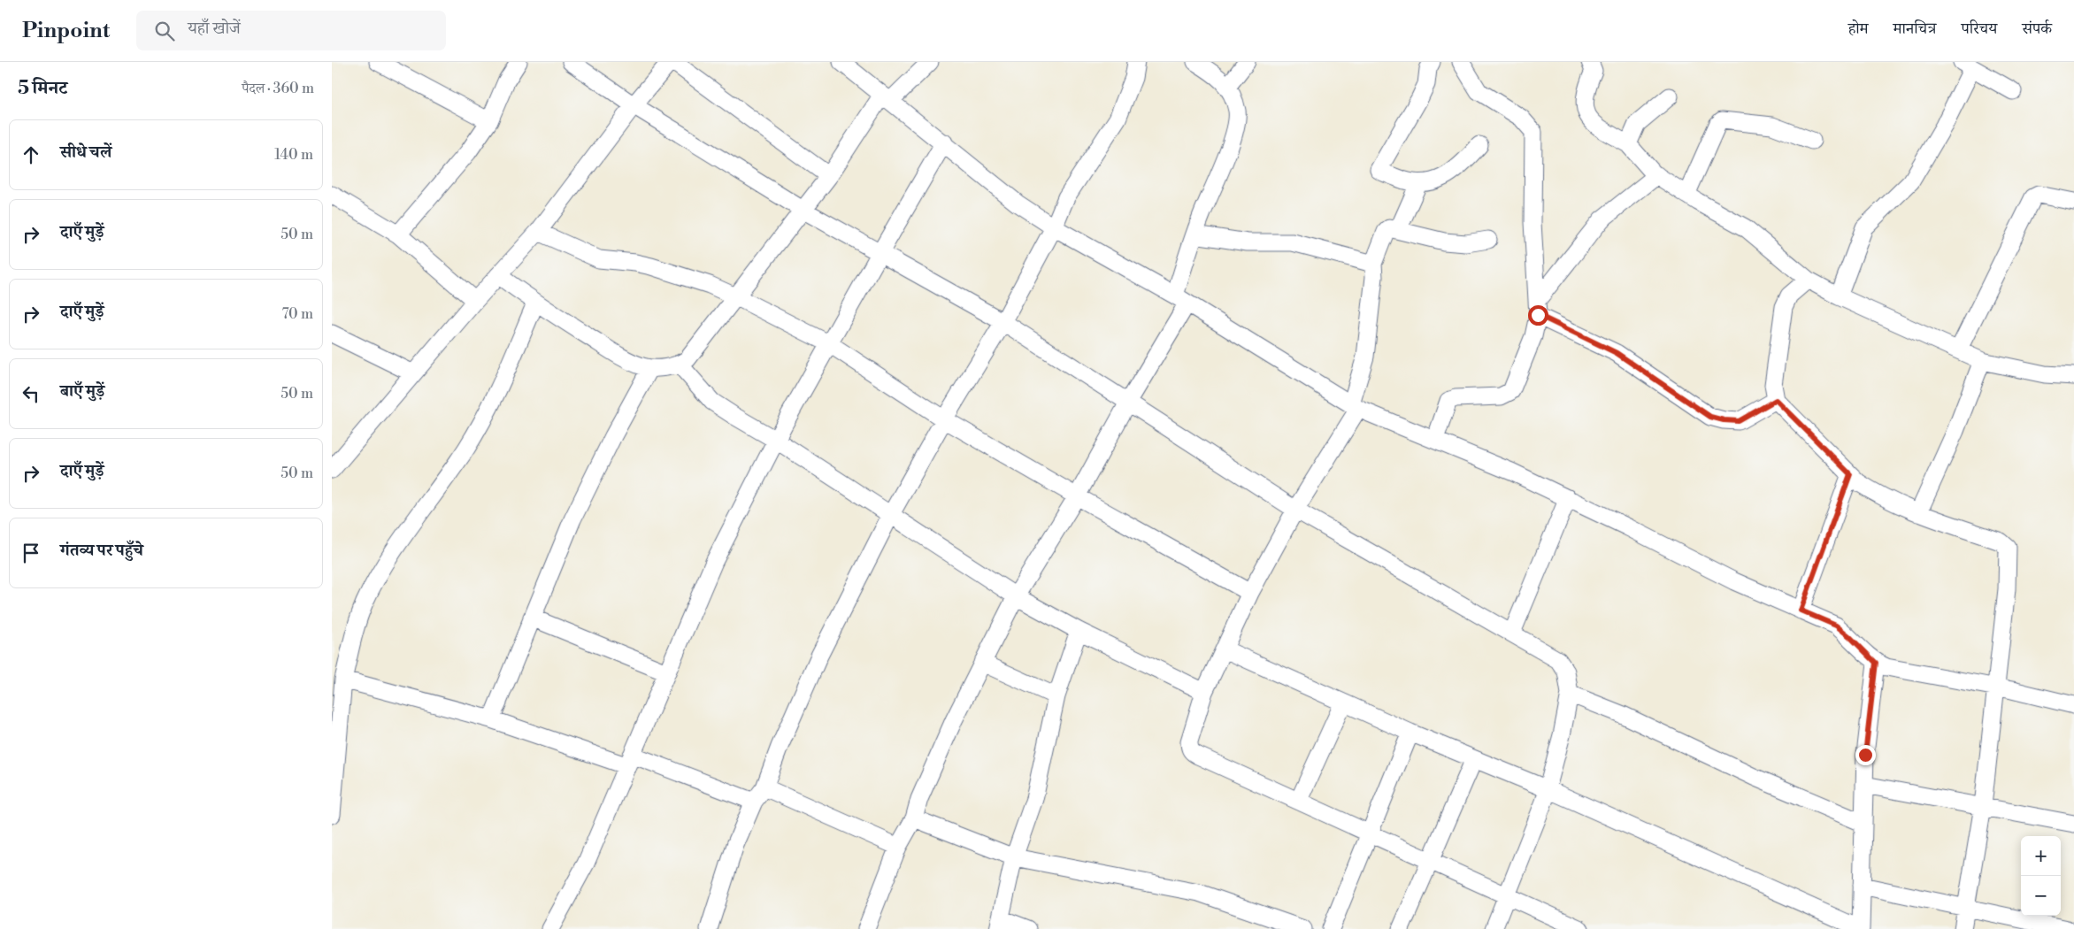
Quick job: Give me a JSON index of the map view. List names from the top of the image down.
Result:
{
  "page": {
    "header": "Pinpoint",
    "search": "यहाँ खोजें",
    "nav": [
      "होम",
      "मानचित्र",
      "परिचय",
      "संपर्क"
    ],
    "heading": ["5 मिनट", "पैदल · 360 m"],
    "list": [
      ["सीधे चलें", "140 m"],
      ["दाएँ मुड़ें", "50 m"],
      ["दाएँ मुड़ें", "70 m"],
      ["बाएँ मुड़ें", "50 m"],
      ["दाएँ मुड़ें", "50 m"],
      "गंतव्य पर पहुँचे"
    ],
    "map_buttons": ["+", "−"]
  }
}
